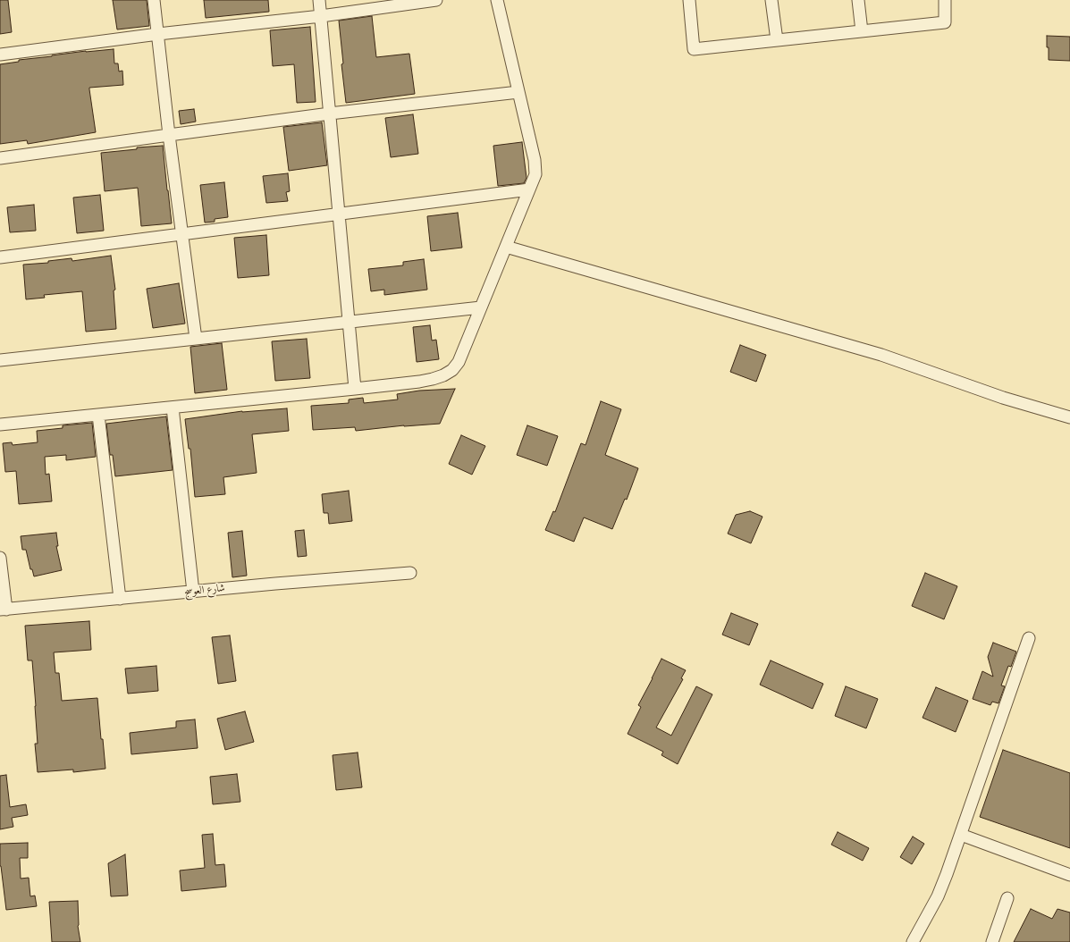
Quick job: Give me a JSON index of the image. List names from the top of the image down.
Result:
{
  "streets": {
    "street": ["شارع العوسج"]
  }
}
